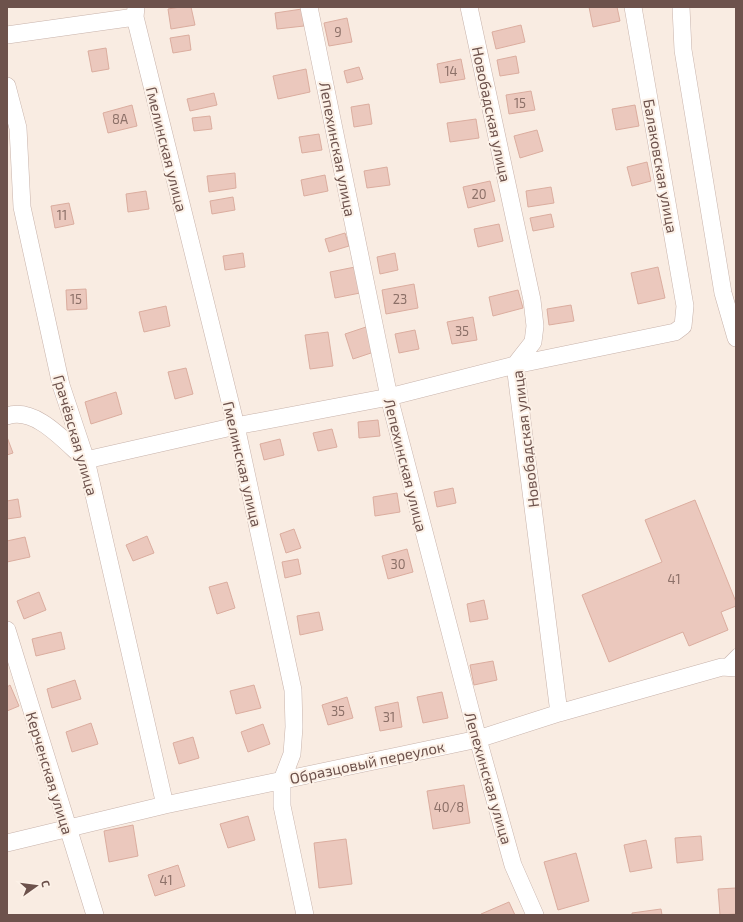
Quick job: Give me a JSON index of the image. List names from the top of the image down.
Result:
{
  "streets": {
    "street": [
      "Новобадская улица",
      "Гмелинская улица",
      "Лепехинская улица",
      "Балаковская улица",
      "Грачёвская улица",
      "Образцовый переулок",
      "Керченская улица"
    ]
  },
  "crossings": [
    ["Новобадская улица", "Балаковская улица"],
    ["Новобадская улица", "Образцовый переулок"],
    ["Гмелинская улица", "Образцовый переулок"],
    ["Лепехинская улица", "Образцовый переулок"],
    ["Грачёвская улица", "Образцовый переулок"],
    ["Образцовый переулок", "Керченская улица"]
  ],
  "house_numbers": [
    "9",
    "14",
    "15",
    "8А",
    "20",
    "11",
    "15",
    "23",
    "35",
    "30",
    "41",
    "35",
    "31",
    "40/8",
    "41"
  ],
  "north": "right"
}
